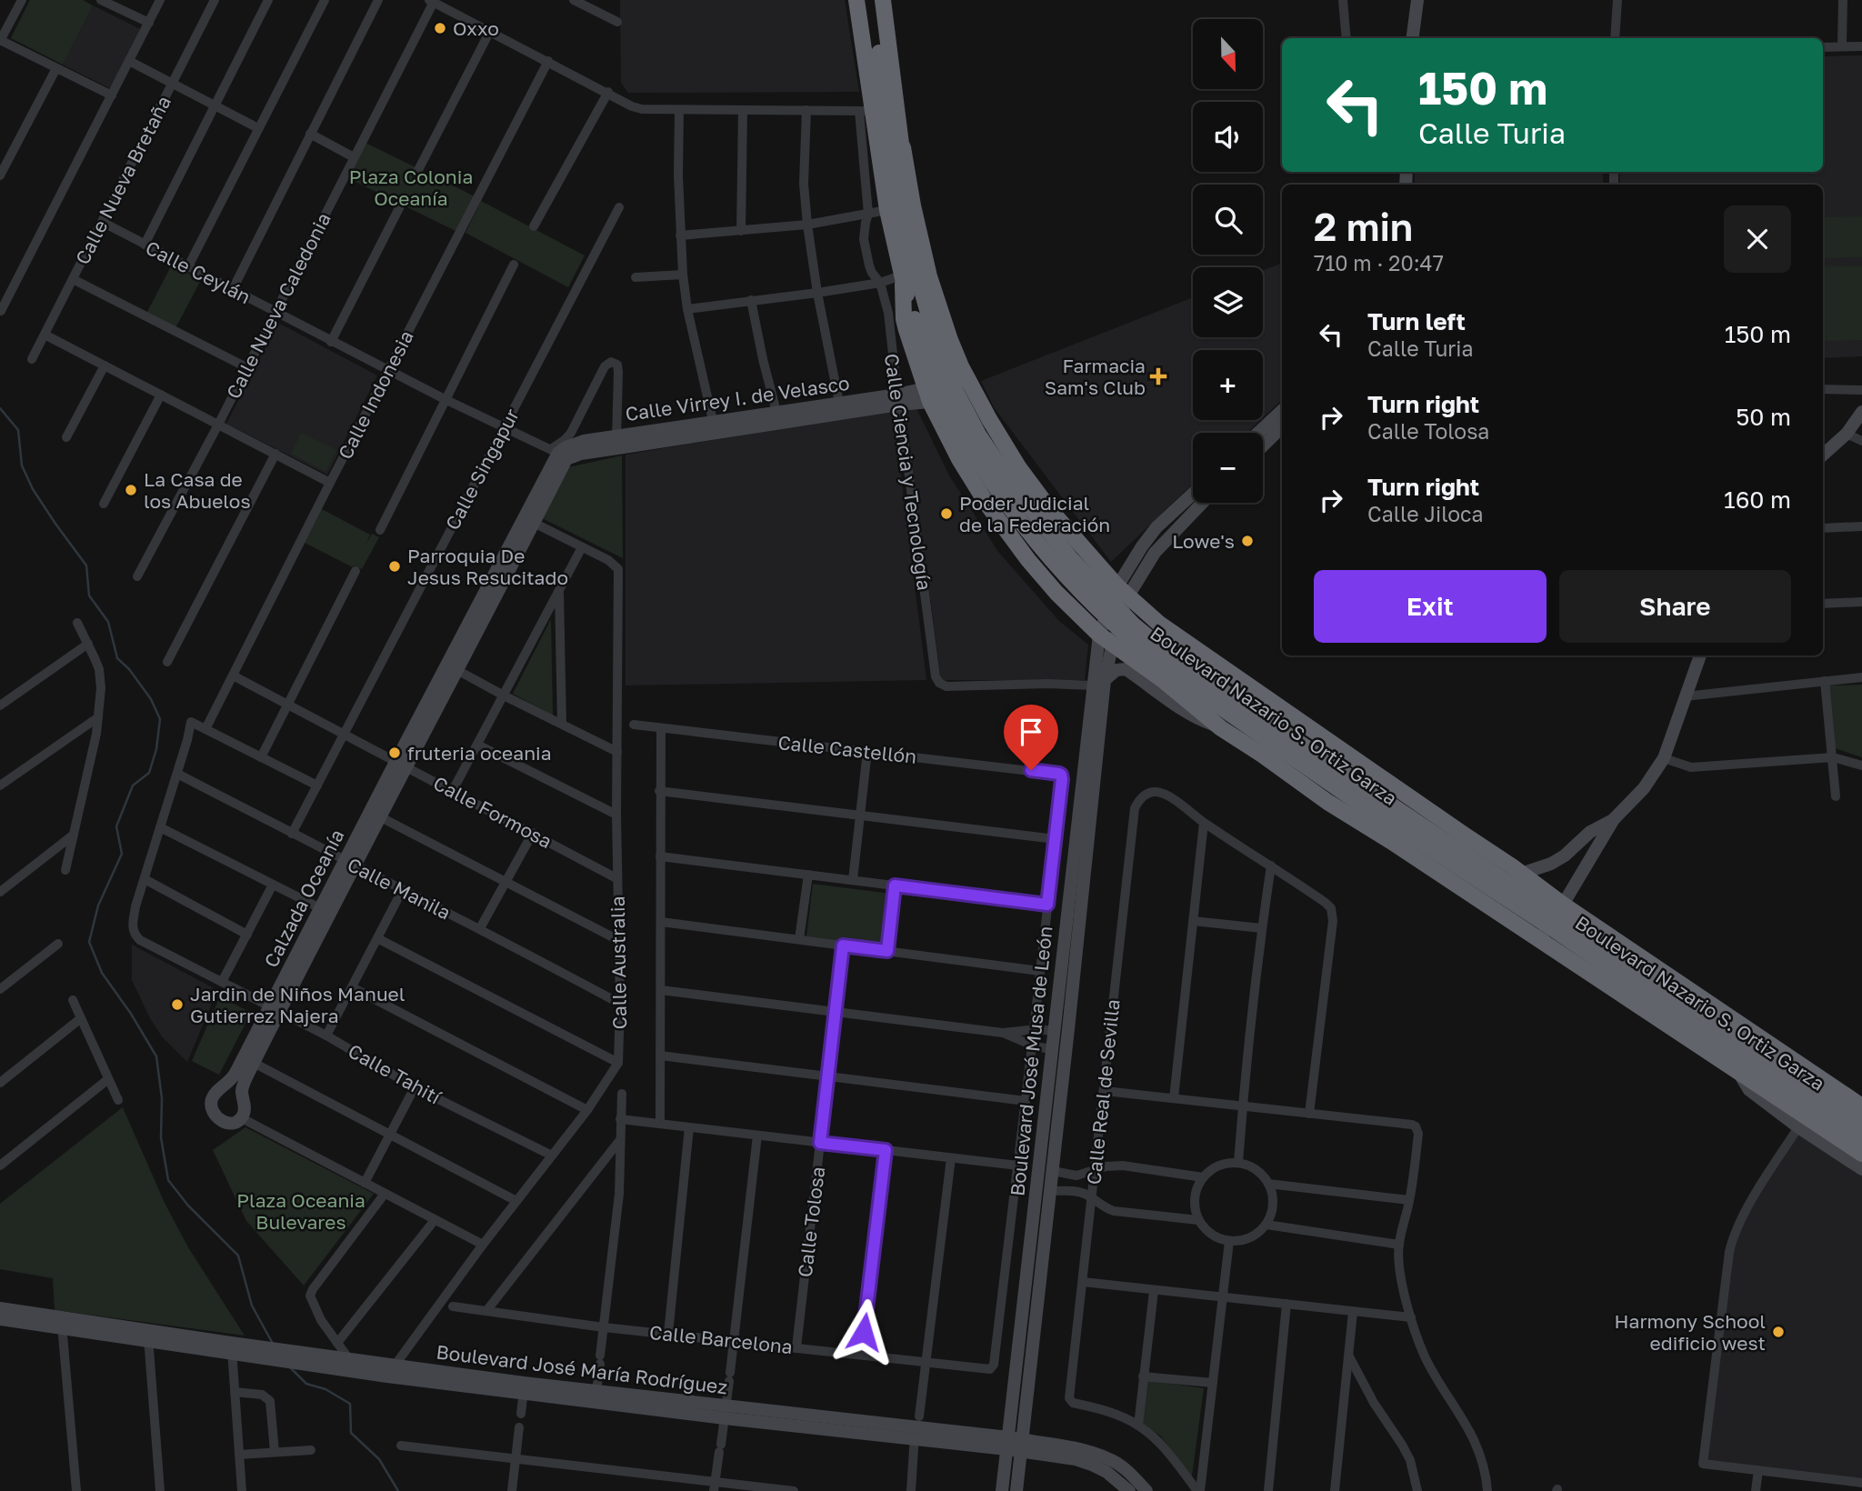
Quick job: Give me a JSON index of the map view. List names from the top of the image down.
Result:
{
  "streets": {
    "highway": ["Boulevard Nazario S. Ortiz Garza"],
    "street": [
      "Calle Nueva Bretaña",
      "Calle Ceylán",
      "Calle Nueva Caledonia",
      "Calle Indonesia",
      "Calle Virrey I. de Velasco",
      "Calle Singapur",
      "Calle Ciencia y Tecnología",
      "Calle Castellón",
      "Calle Formosa",
      "Calle Manila",
      "Calzada Oceanía",
      "Calle Australia",
      "Boulevard José Musa de León",
      "Calle Tahití",
      "Calle Real de Sevilla",
      "Calle Tolosa",
      "Calle Barcelona",
      "Boulevard José María Rodríguez"
    ]
  },
  "crossings": [
    ["Calle Nueva Bretaña", "Calle Ceylán"],
    ["Calle Ceylán", "Calle Nueva Caledonia"],
    ["Calle Ceylán", "Calle Indonesia"],
    ["Calle Ceylán", "Calle Virrey I. de Velasco"],
    ["Calle Ceylán", "Calle Singapur"],
    ["Calle Ceylán", "Calzada Oceanía"],
    ["Calle Indonesia", "Calle Formosa"],
    ["Calle Virrey I. de Velasco", "Calle Ciencia y Tecnología"],
    ["Calle Virrey I. de Velasco", "Boulevard Nazario S. Ortiz Garza"],
    ["Calle Virrey I. de Velasco", "Calzada Oceanía"],
    ["Calle Singapur", "Calle Formosa"],
    ["Calle Singapur", "Calle Manila"],
    ["Calle Ciencia y Tecnología", "Boulevard Nazario S. Ortiz Garza"],
    ["Calle Ciencia y Tecnología", "Boulevard José Musa de León"],
    ["Calle Formosa", "Calzada Oceanía"],
    ["Calle Formosa", "Calle Australia"],
    ["Calle Manila", "Calzada Oceanía"],
    ["Calle Manila", "Calle Australia"],
    ["Calzada Oceanía", "Calle Australia"],
    ["Calzada Oceanía", "Calle Tahití"],
    ["Boulevard José Musa de León", "Boulevard José María Rodríguez"],
    ["Calle Tolosa", "Calle Barcelona"]
  ],
  "parks": ["Plaza Colonia Oceanía", "Plaza Oceania Bulevares"],
  "places": {
    "other": [
      "Oxxo",
      "La Casa de los Abuelos",
      "Poder Judicial de la Federación",
      "Lowe's",
      "Parroquia De Jesus Resucitado",
      "fruteria oceania",
      "Jardin de Niños Manuel Gutierrez Najera",
      "Harmony School edificio west"
    ],
    "health": ["Farmacia Sam's Club"]
  },
  "north": "bottom",
  "page": {
    "map_buttons": ["+", "−"],
    "turn": ["150 m", "Calle Turia"],
    "heading": ["2 min", "710 m · 20:47"],
    "list": [
      {
        "name": "Turn left",
        "note": "Calle Turia",
        "value": "150 m"
      },
      {
        "name": "Turn right",
        "note": "Calle Tolosa",
        "value": "50 m"
      },
      {
        "name": "Turn right",
        "note": "Calle Jiloca",
        "value": "160 m"
      }
    ],
    "buttons": ["Exit", "Share"]
  }
}
